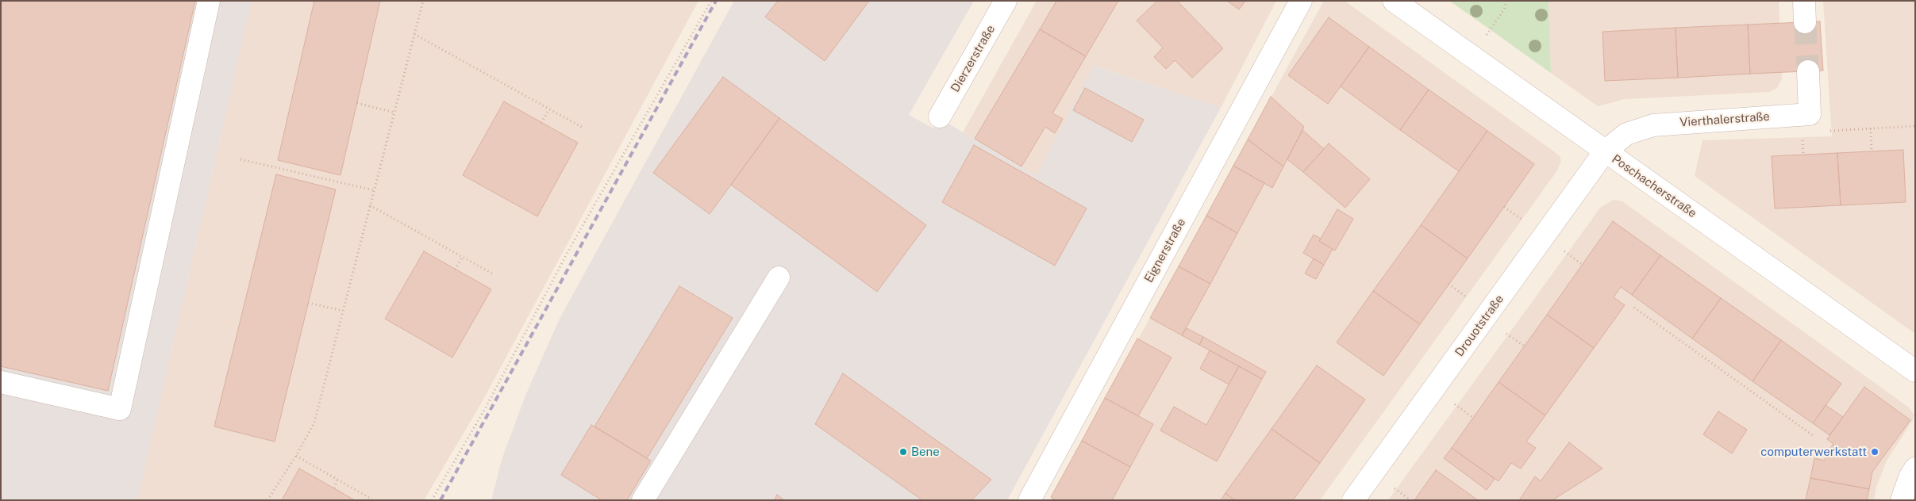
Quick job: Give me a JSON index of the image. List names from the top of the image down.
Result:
{
  "streets": {
    "street": [
      "Dierzerstraße",
      "Vierthalerstraße",
      "Poschacherstraße",
      "Eignerstraße",
      "Drouotstraße"
    ]
  },
  "crossings": [
    ["Vierthalerstraße", "Poschacherstraße"],
    ["Vierthalerstraße", "Drouotstraße"],
    ["Poschacherstraße", "Drouotstraße"]
  ],
  "places": ["Bene", "computerwerkstatt"]
}
